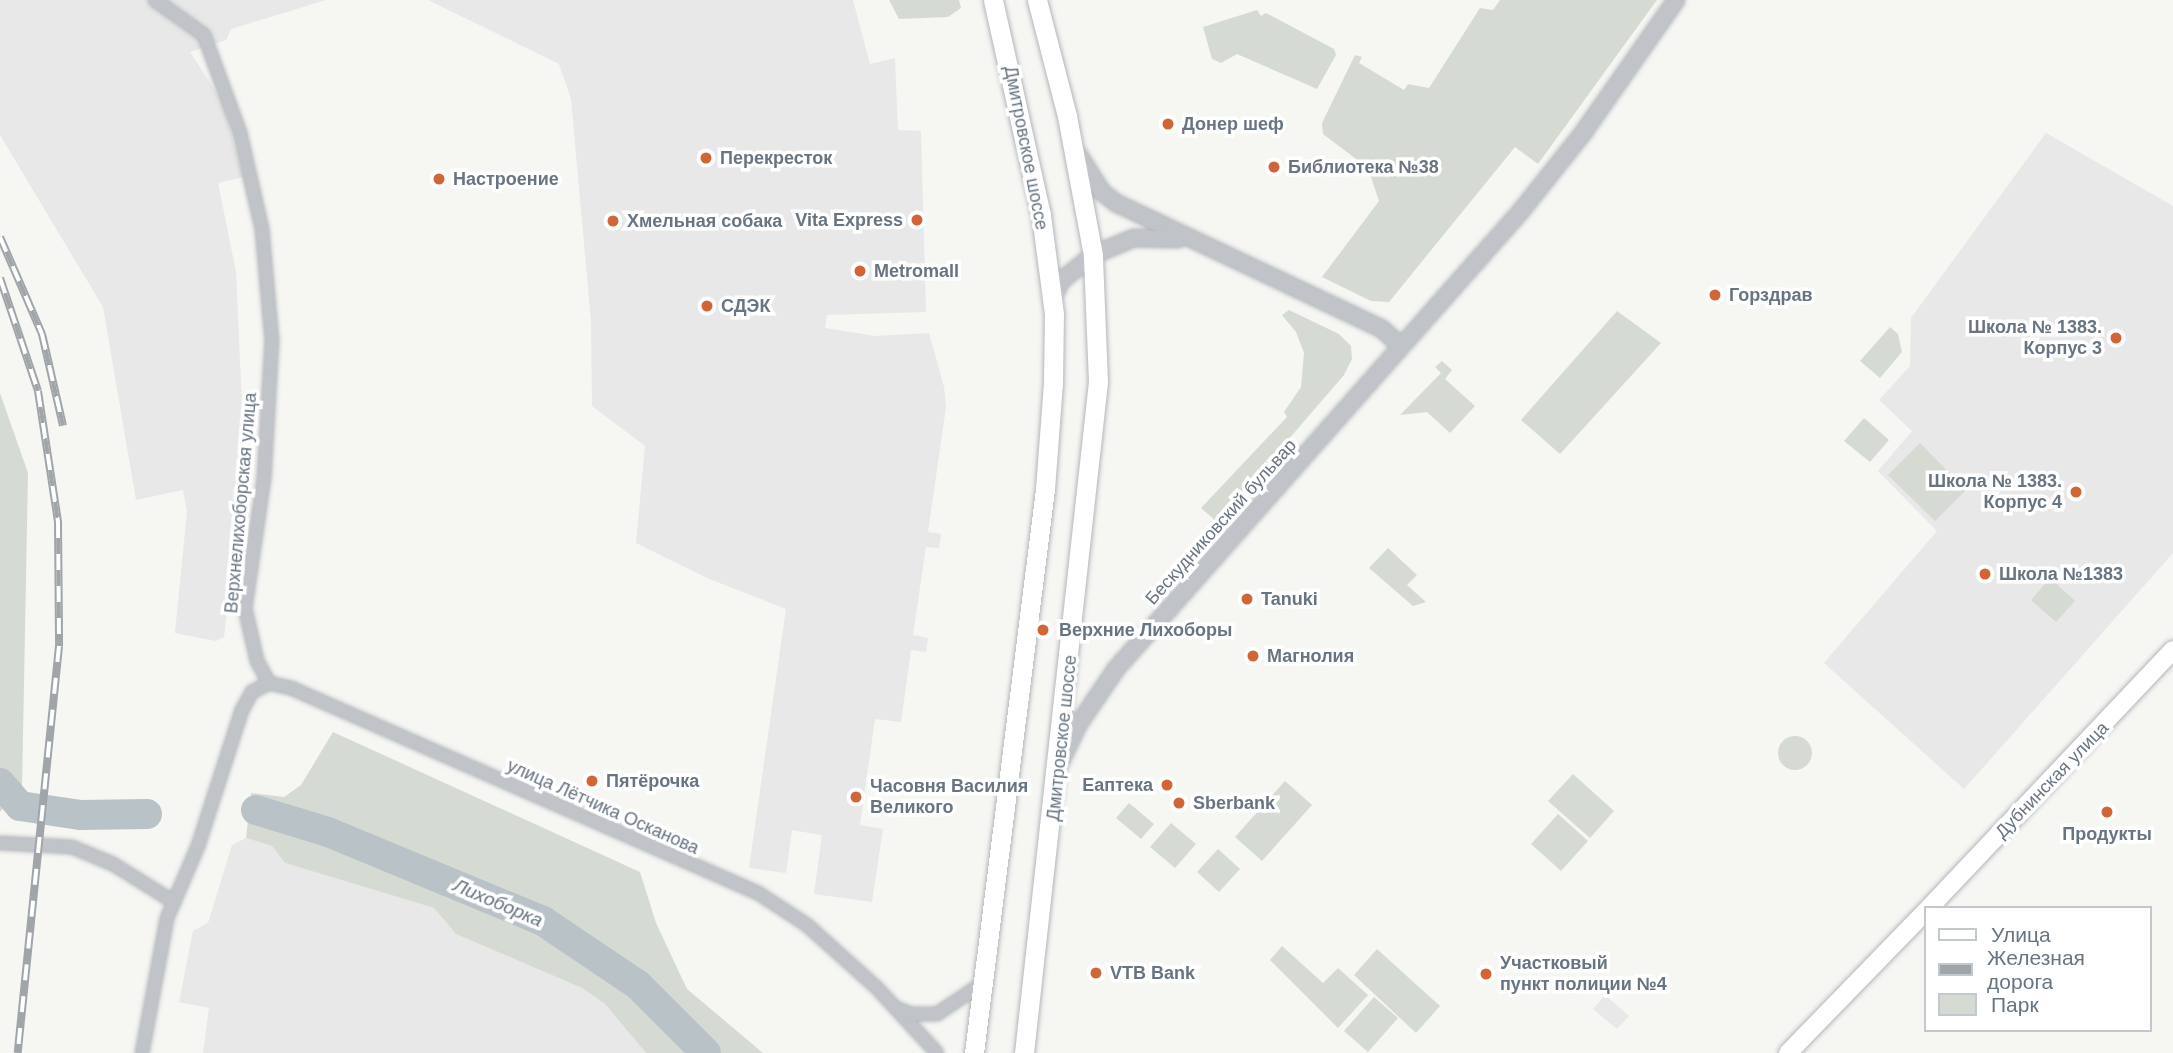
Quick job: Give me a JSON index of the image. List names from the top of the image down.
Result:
{
  "streets": {
    "main road": ["Дмитровское шоссе", "Дубнинская улица"],
    "street": ["Верхнелихоборская улица", "Бескудниковский бульвар", "улица Лётчика Осканова"]
  },
  "crossings": [
    ["Дмитровское шоссе", "Бескудниковский бульвар"],
    ["Верхнелихоборская улица", "улица Лётчика Осканова"]
  ],
  "water": ["Лихоборка"],
  "places": [
    "Донер шеф",
    "Перекресток",
    "Библиотека №38",
    "Настроение",
    "Vita Express",
    "Хмельная собака",
    "Metromall",
    "Горздрав",
    "СДЭК",
    "Школа № 1383. Корпус 3",
    "Школа № 1383. Корпус 4",
    "Школа №1383",
    "Tanuki",
    "Верхние Лихоборы",
    "Магнолия",
    "Пятёрочка",
    "Еаптека",
    "Часовня Василия Великого",
    "Sberbank",
    "Продукты",
    "VTB Bank",
    "Участковый пункт полиции №4"
  ],
  "legend": ["Улица", "Железная дорога", "Парк"]
}
